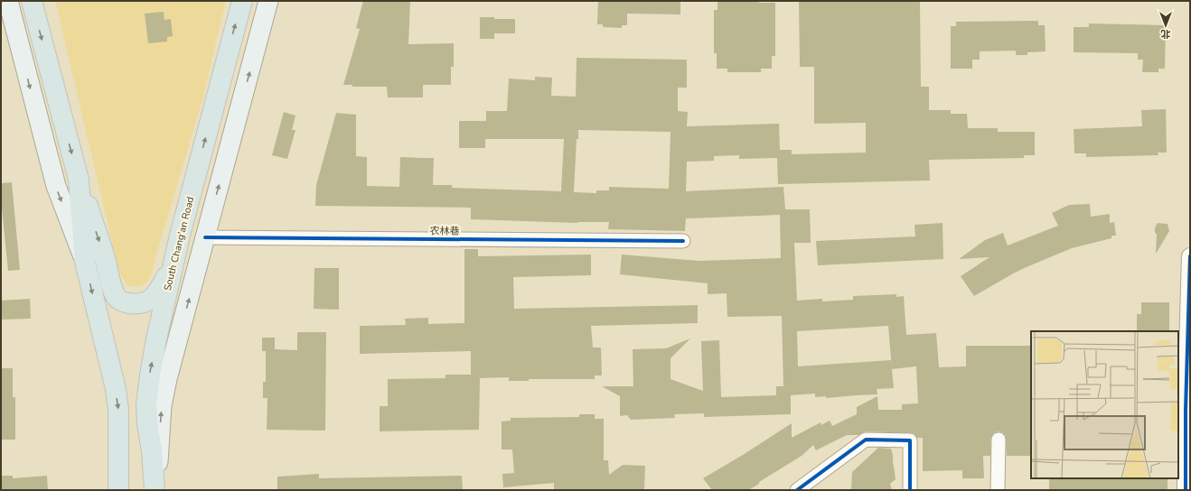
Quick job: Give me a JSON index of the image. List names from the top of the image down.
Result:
{
  "streets": {
    "main road": ["South Chang'an Road"],
    "street": ["农林巷"]
  },
  "north": "bottom"
}
